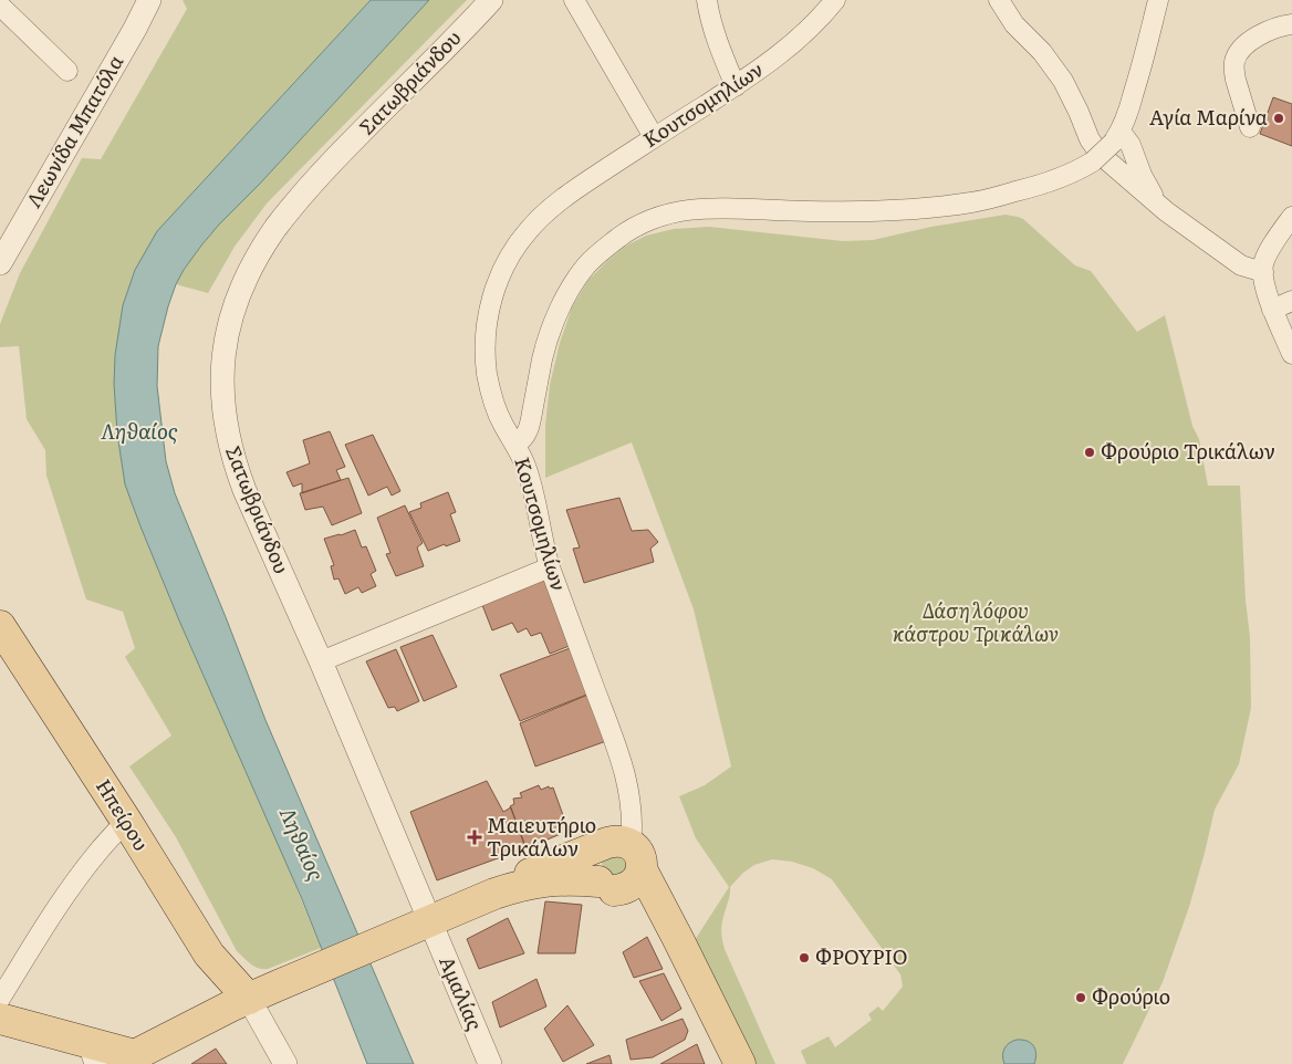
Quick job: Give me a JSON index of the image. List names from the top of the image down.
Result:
{
  "streets": {
    "main road": ["Ηπείρου"],
    "street": [
      "Σατωβριάνδου",
      "Κουτσομηλίων",
      "Λεωνίδα Μπατόλα",
      "Αμαλίας"
    ]
  },
  "crossings": [
    ["Σατωβριάνδου", "Αμαλίας"]
  ],
  "water": ["Ληθαίος"],
  "parks": ["Δάση λόφου κάστρου Τρικάλων"],
  "places": {
    "other": [
      "Αγία Μαρίνα",
      "Φρούριο Τρικάλων",
      "ΦΡΟΥΡΙΟ",
      "Φρούριο"
    ],
    "health": ["Μαιευτήριο Τρικάλων"]
  }
}
